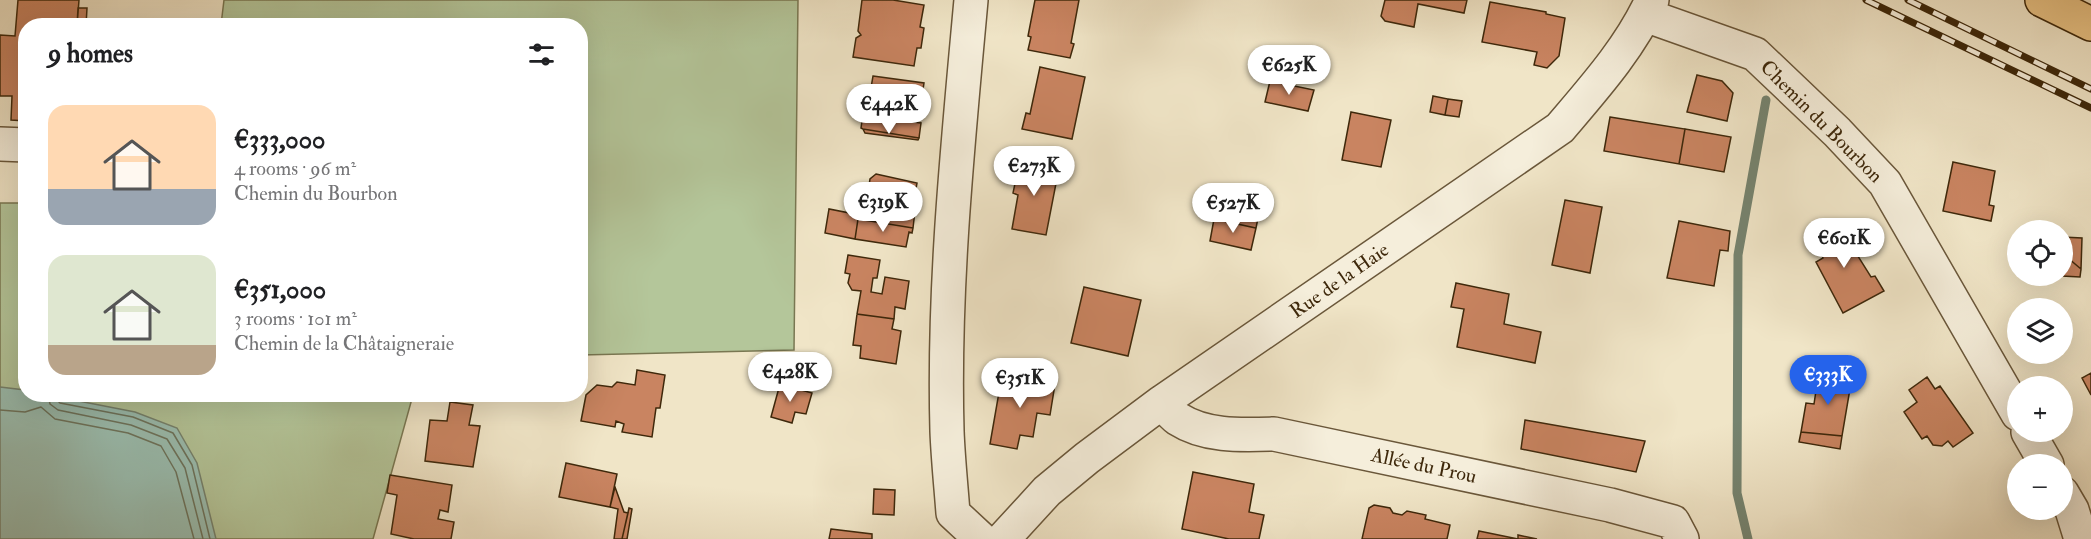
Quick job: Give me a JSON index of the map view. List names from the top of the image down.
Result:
{
  "streets": {
    "street": ["Chemin du Bourbon", "Rue de la Haie", "Allée du Prou"]
  },
  "crossings": [
    ["Chemin du Bourbon", "Rue de la Haie"],
    ["Rue de la Haie", "Allée du Prou"]
  ],
  "page": {
    "heading": "9 homes",
    "price": [
      "€625K",
      "€442K",
      "€273K",
      "€319K",
      "€527K",
      "€601K",
      "€428K",
      "€333K",
      "€351K"
    ],
    "list": [
      {
        "name": "€333,000",
        "note": "4 rooms · 96 m² · Chemin du Bourbon"
      },
      {
        "name": "€351,000",
        "note": "3 rooms · 101 m² · Chemin de la Châtaigneraie"
      }
    ],
    "map_buttons": ["+", "−"]
  }
}
